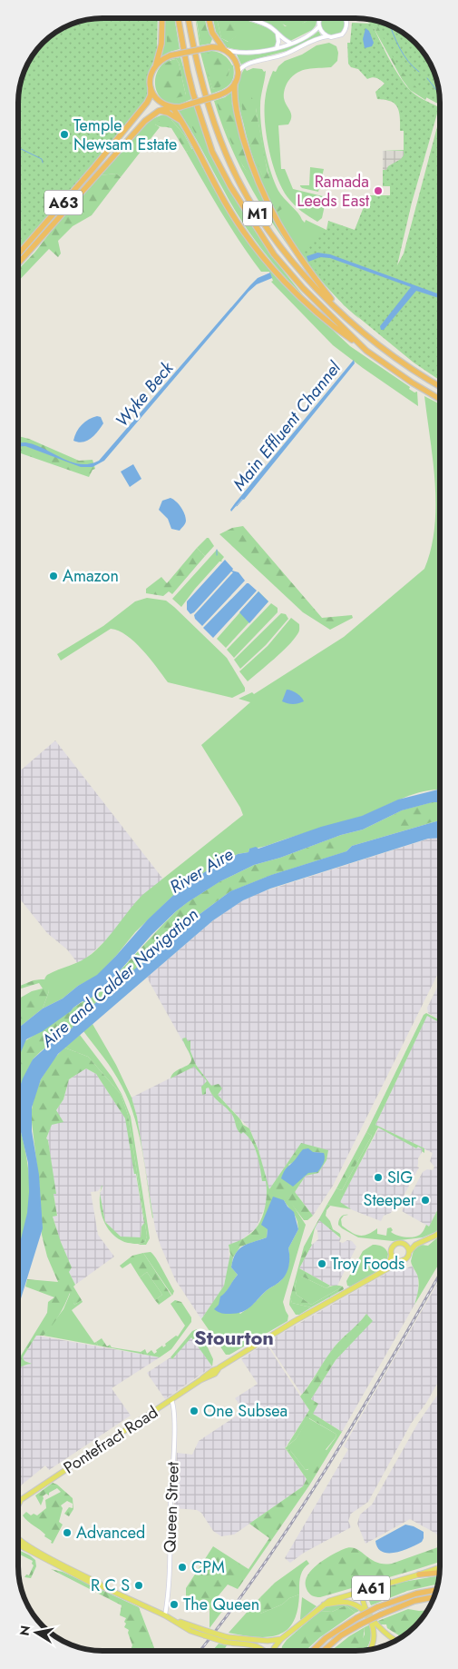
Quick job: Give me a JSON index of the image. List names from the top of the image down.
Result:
{
  "streets": {
    "highway": ["A63", "M1"],
    "main road": ["Pontefract Road", "A61"],
    "street": ["Queen Street"]
  },
  "crossings": [
    ["A63", "M1"],
    ["Pontefract Road", "Queen Street"]
  ],
  "districts": ["Stourton"],
  "water": [
    "Wyke Beck",
    "Main Effluent Channel",
    "River Aire",
    "Aire and Calder Navigation"
  ],
  "places": [
    "Temple Newsam Estate",
    "Ramada Leeds East",
    "Amazon",
    "SIG",
    "Steeper",
    "Troy Foods",
    "One Subsea",
    "Advanced",
    "CPM",
    "R C S",
    "The Queen"
  ],
  "north": "left"
}
